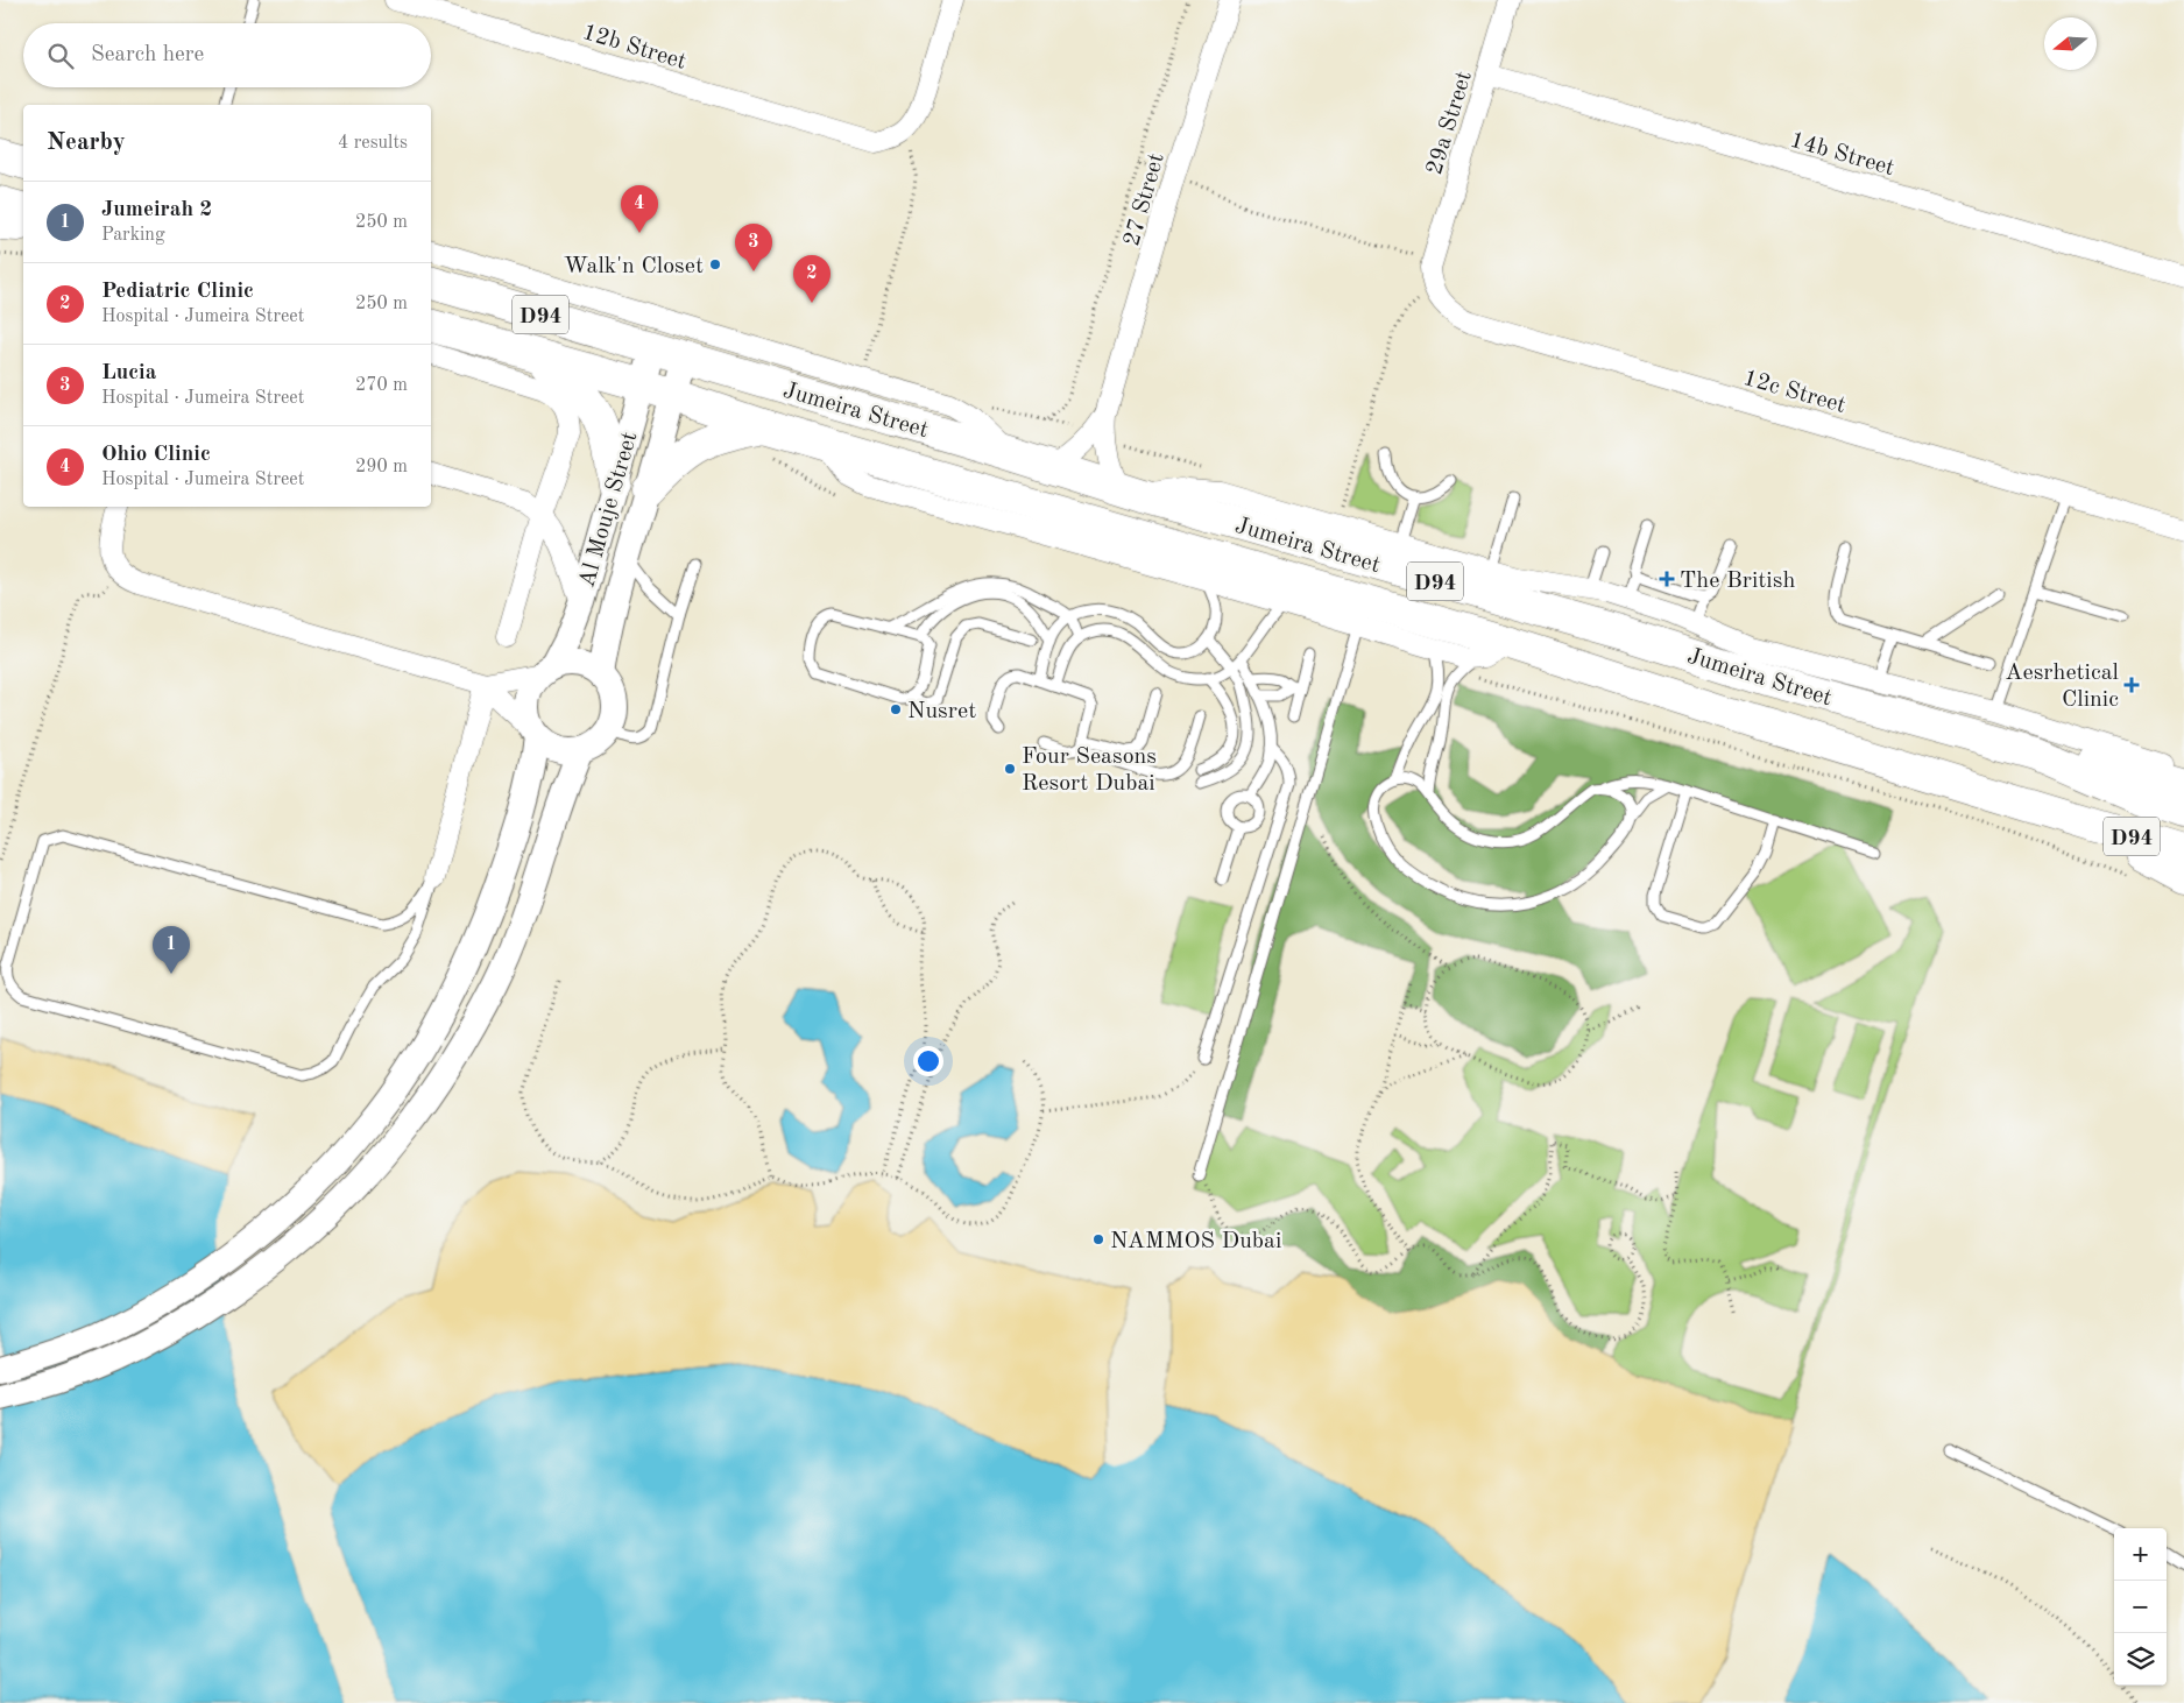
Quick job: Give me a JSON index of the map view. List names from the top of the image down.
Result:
{
  "streets": {
    "main road": ["D94", "Jumeira Street"],
    "street": [
      "12b Street",
      "29a Street",
      "14b Street",
      "27 Street",
      "12c Street",
      "Al Mouje Street"
    ]
  },
  "crossings": [
    ["29a Street", "14b Street"],
    ["27 Street", "Jumeira Street"],
    ["Jumeira Street", "Al Mouje Street"]
  ],
  "places": {
    "other": [
      "Walk'n Closet",
      "Nusret",
      "Four Seasons Resort Dubai",
      "NAMMOS Dubai"
    ],
    "health": ["The British", "Aesrhetical Clinic"]
  },
  "north": "left",
  "page": {
    "search": "Search here",
    "heading": ["Nearby", "4 results"],
    "list": [
      {
        "mark": "1",
        "name": "Jumeirah 2",
        "note": "Parking",
        "value": "250 m"
      },
      {
        "mark": "2",
        "name": "Pediatric Clinic",
        "note": "Hospital · Jumeira Street",
        "value": "250 m"
      },
      {
        "mark": "3",
        "name": "Lucia",
        "note": "Hospital · Jumeira Street",
        "value": "270 m"
      },
      {
        "mark": "4",
        "name": "Ohio Clinic",
        "note": "Hospital · Jumeira Street",
        "value": "290 m"
      }
    ],
    "pins": [
      "4",
      "3",
      "2",
      "1"
    ],
    "map_buttons": ["+", "−"]
  }
}
